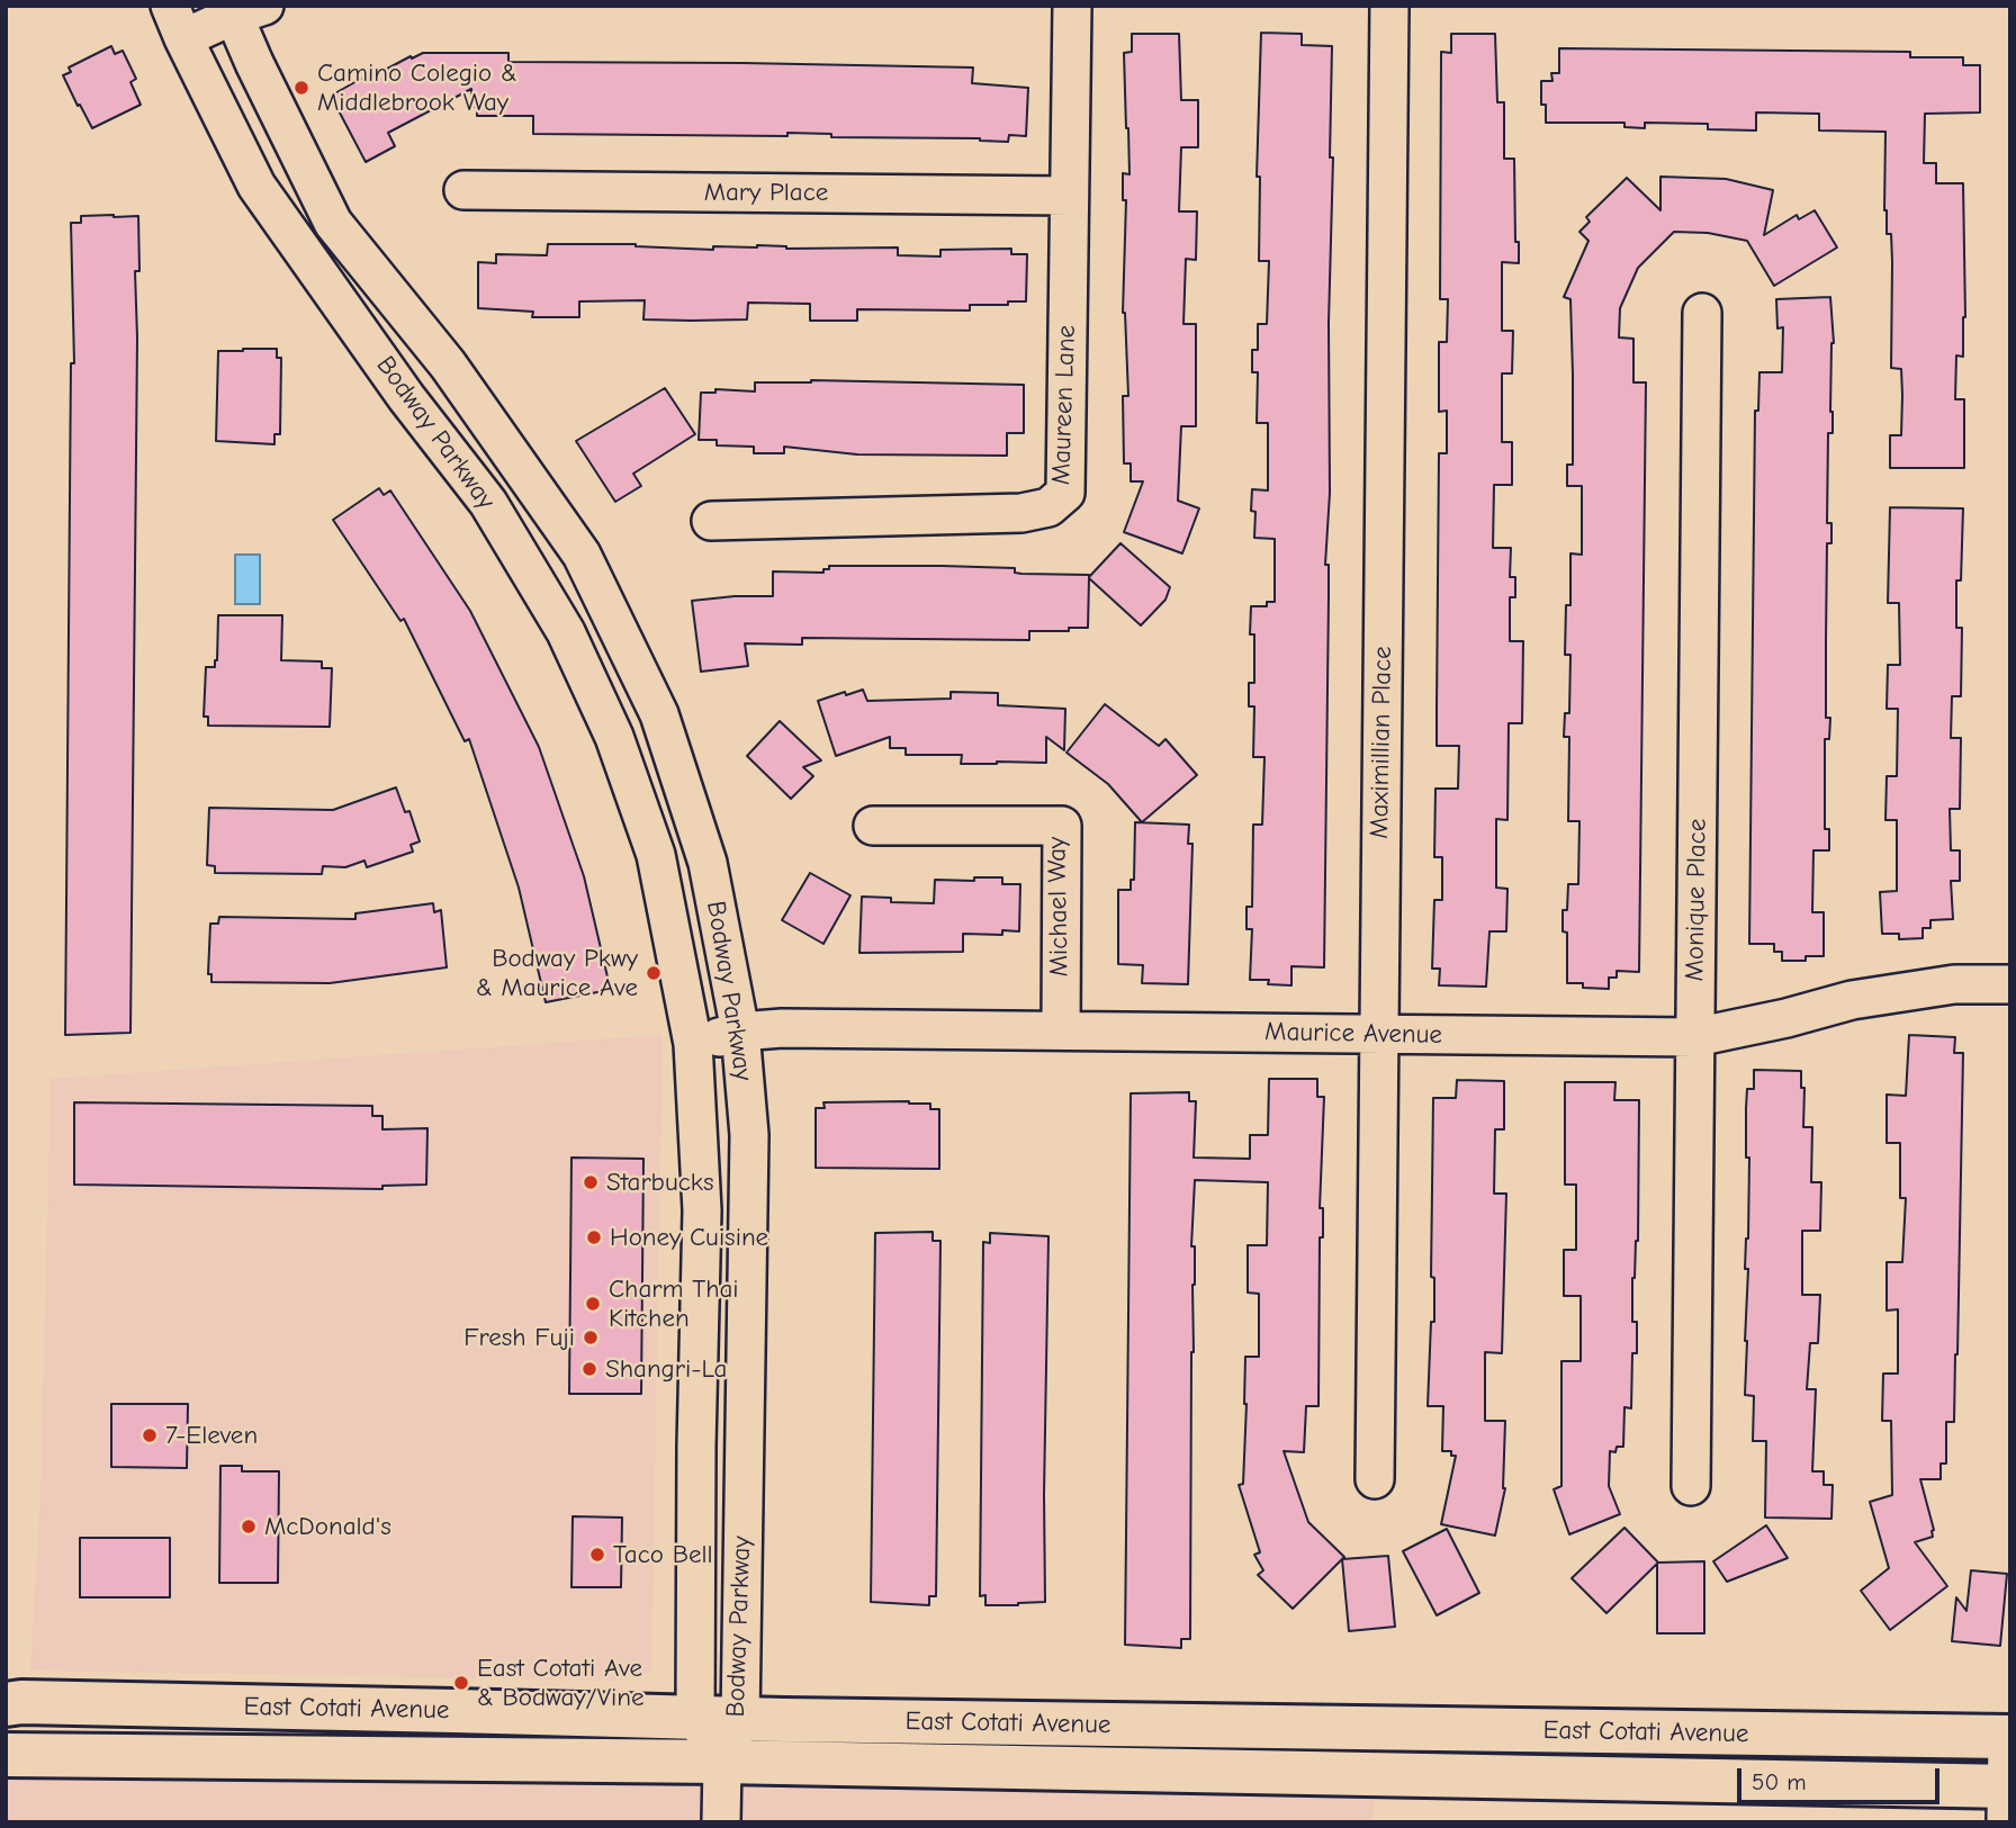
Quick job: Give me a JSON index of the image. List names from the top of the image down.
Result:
{
  "streets": {
    "main road": ["East Cotati Avenue"],
    "street": [
      "Mary Place",
      "Maureen Lane",
      "Bodway Parkway",
      "Maximillian Place",
      "Monique Place",
      "Michael Way",
      "Maurice Avenue"
    ]
  },
  "crossings": [
    ["Mary Place", "Maureen Lane"],
    ["Bodway Parkway", "Maurice Avenue"],
    ["Bodway Parkway", "East Cotati Avenue"],
    ["Maximillian Place", "Maurice Avenue"],
    ["Monique Place", "Maurice Avenue"],
    ["Michael Way", "Maurice Avenue"]
  ],
  "places": [
    "Camino Colegio & Middlebrook Way",
    "Bodway Pkwy & Maurice Ave",
    "Starbucks",
    "Honey Cuisine",
    "Charm Thai Kitchen",
    "Fresh Fuji",
    "Shangri-La",
    "7-Eleven",
    "McDonald's",
    "Taco Bell",
    "East Cotati Ave & Bodway/Vine"
  ],
  "scale_bar": "50 m"
}
